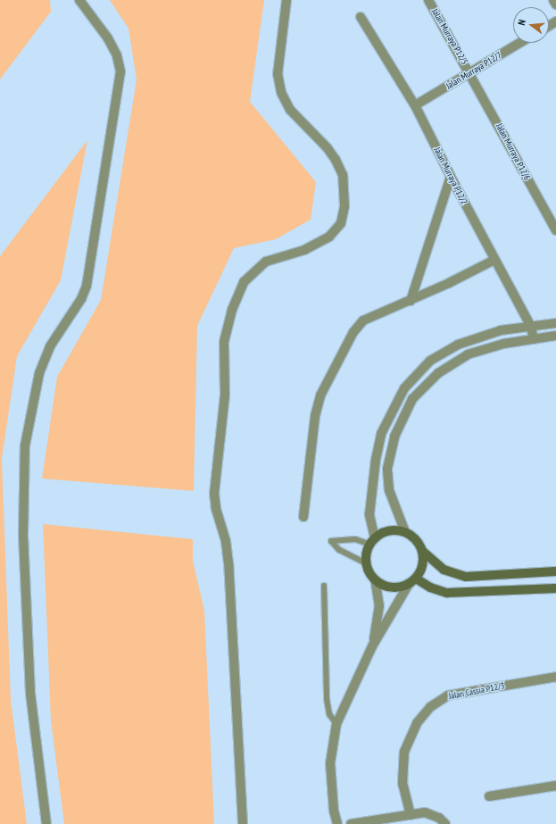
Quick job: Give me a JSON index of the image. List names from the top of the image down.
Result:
{
  "streets": {
    "street": [
      "Jalan Murraya P12/5",
      "Jalan Murraya P12/7",
      "Jalan Murraya P12/6",
      "Jalan Murraya P12/2",
      "Jalan Cassia P12/3"
    ]
  },
  "crossings": [
    ["Jalan Murraya P12/5", "Jalan Murraya P12/7"],
    ["Jalan Murraya P12/5", "Jalan Murraya P12/6"],
    ["Jalan Murraya P12/7", "Jalan Murraya P12/6"],
    ["Jalan Murraya P12/7", "Jalan Murraya P12/2"]
  ],
  "north": "left"
}
